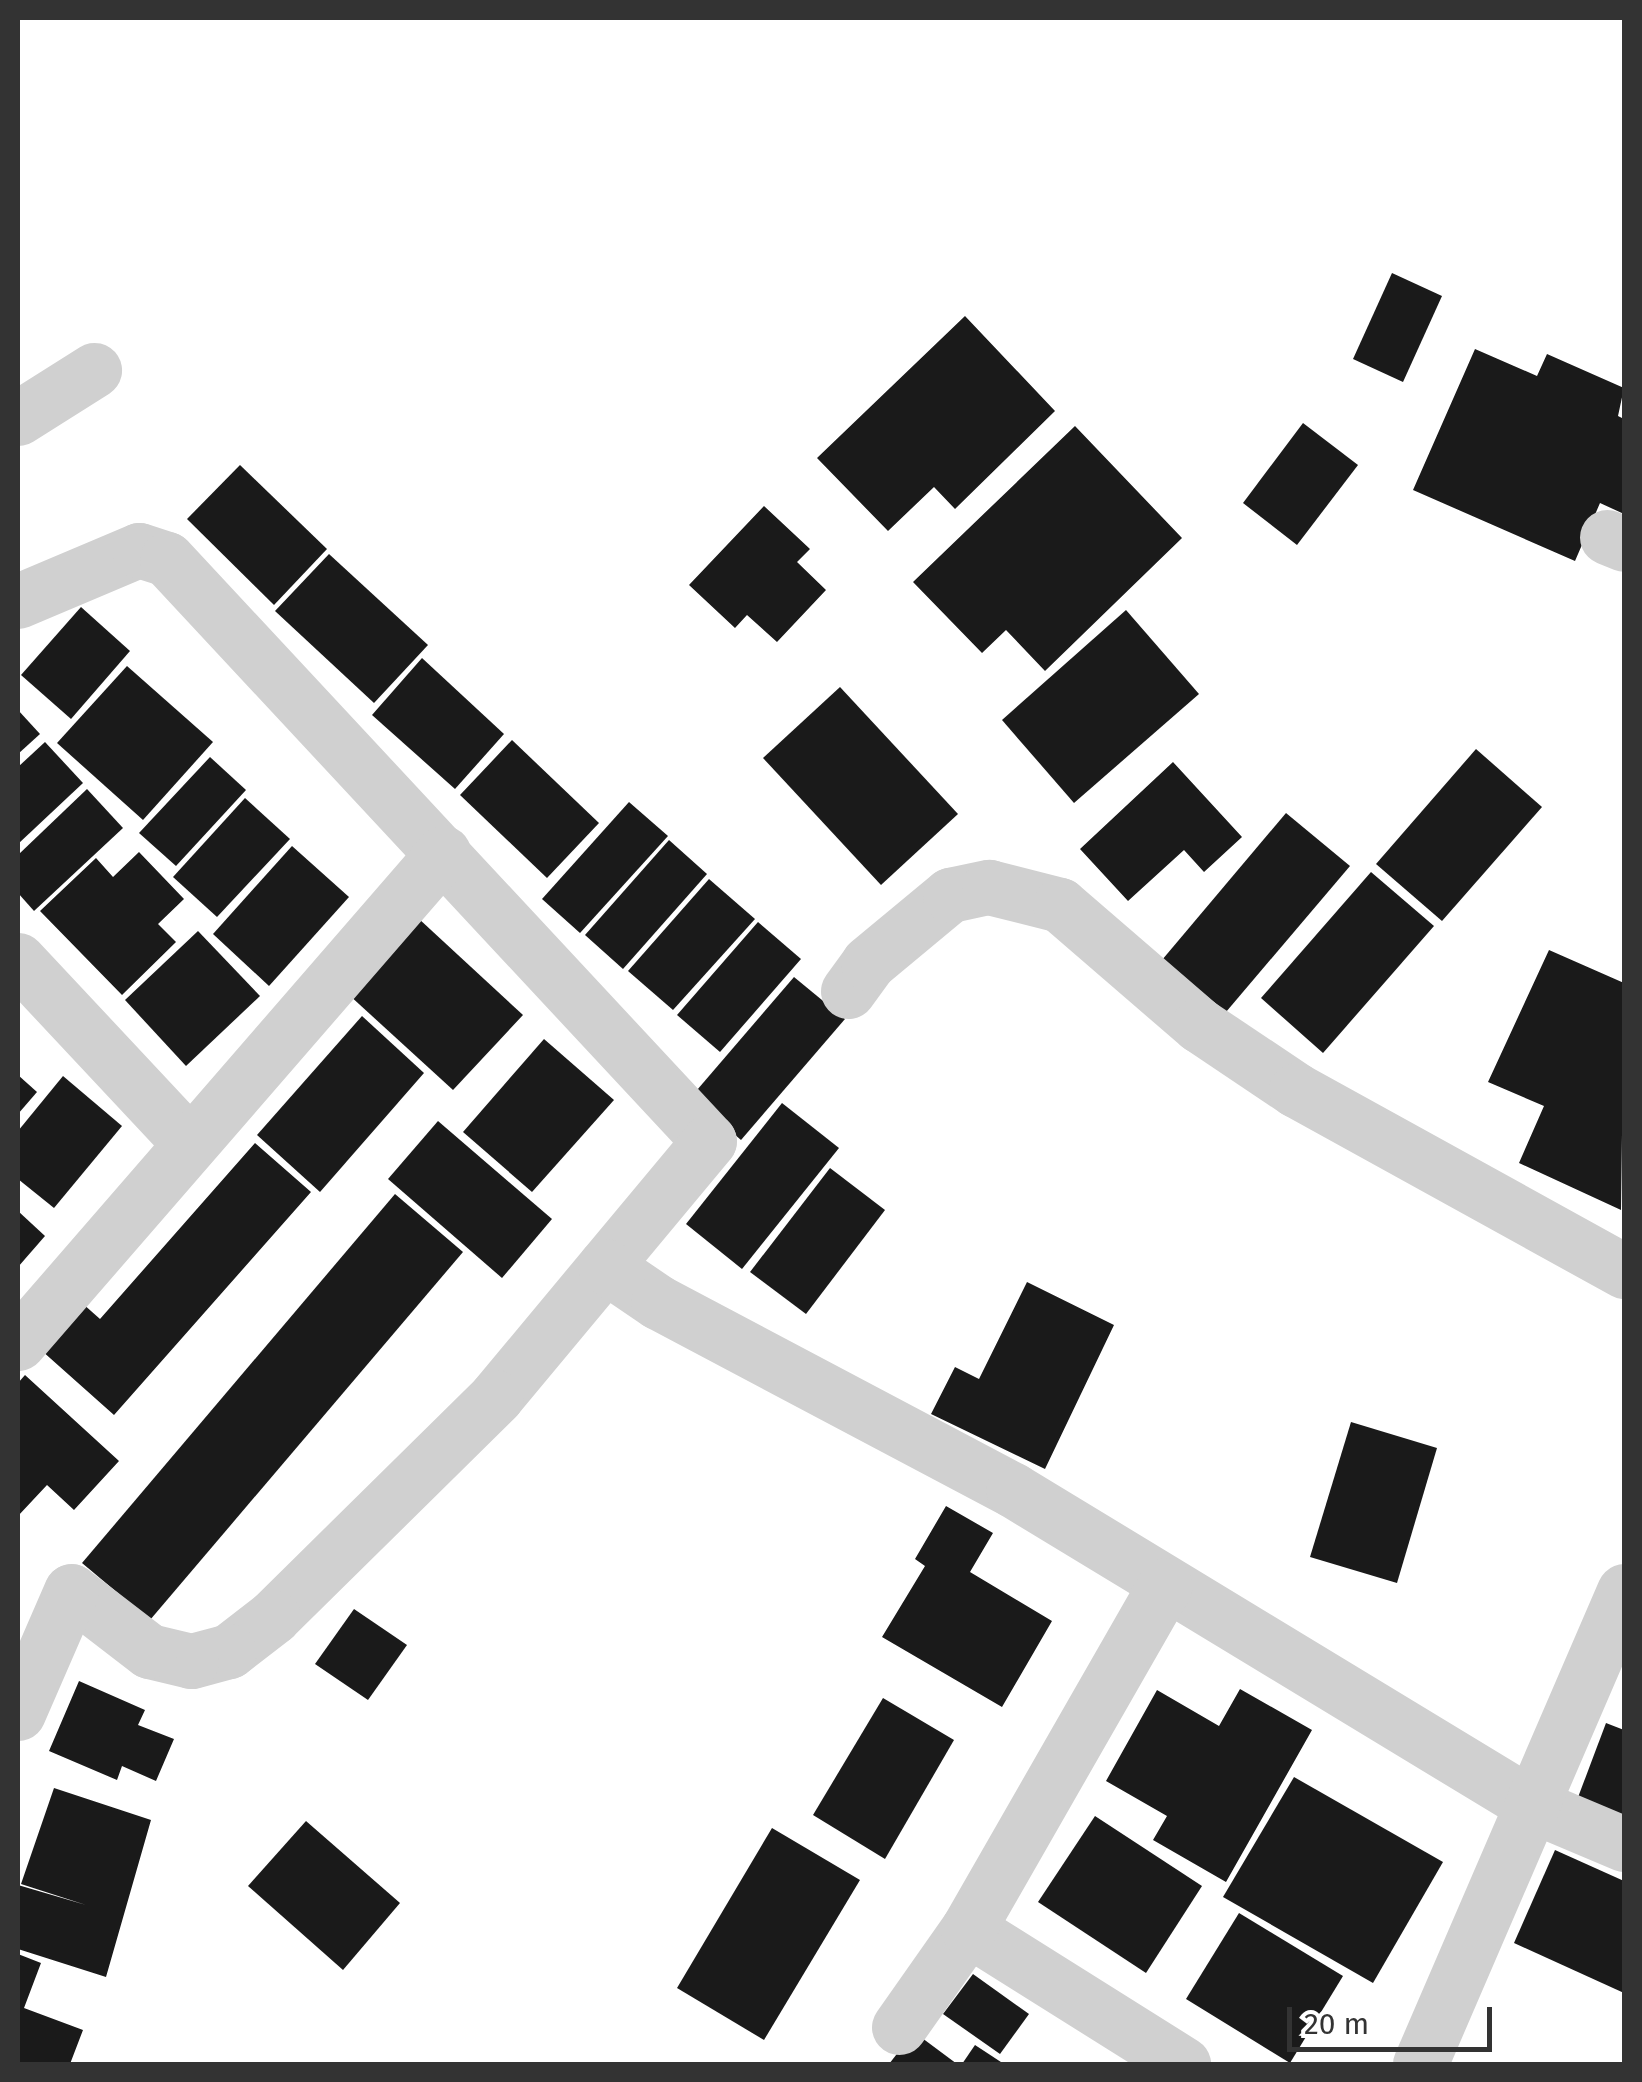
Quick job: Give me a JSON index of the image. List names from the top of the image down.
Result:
{
  "scale_bar": "20 m"
}
